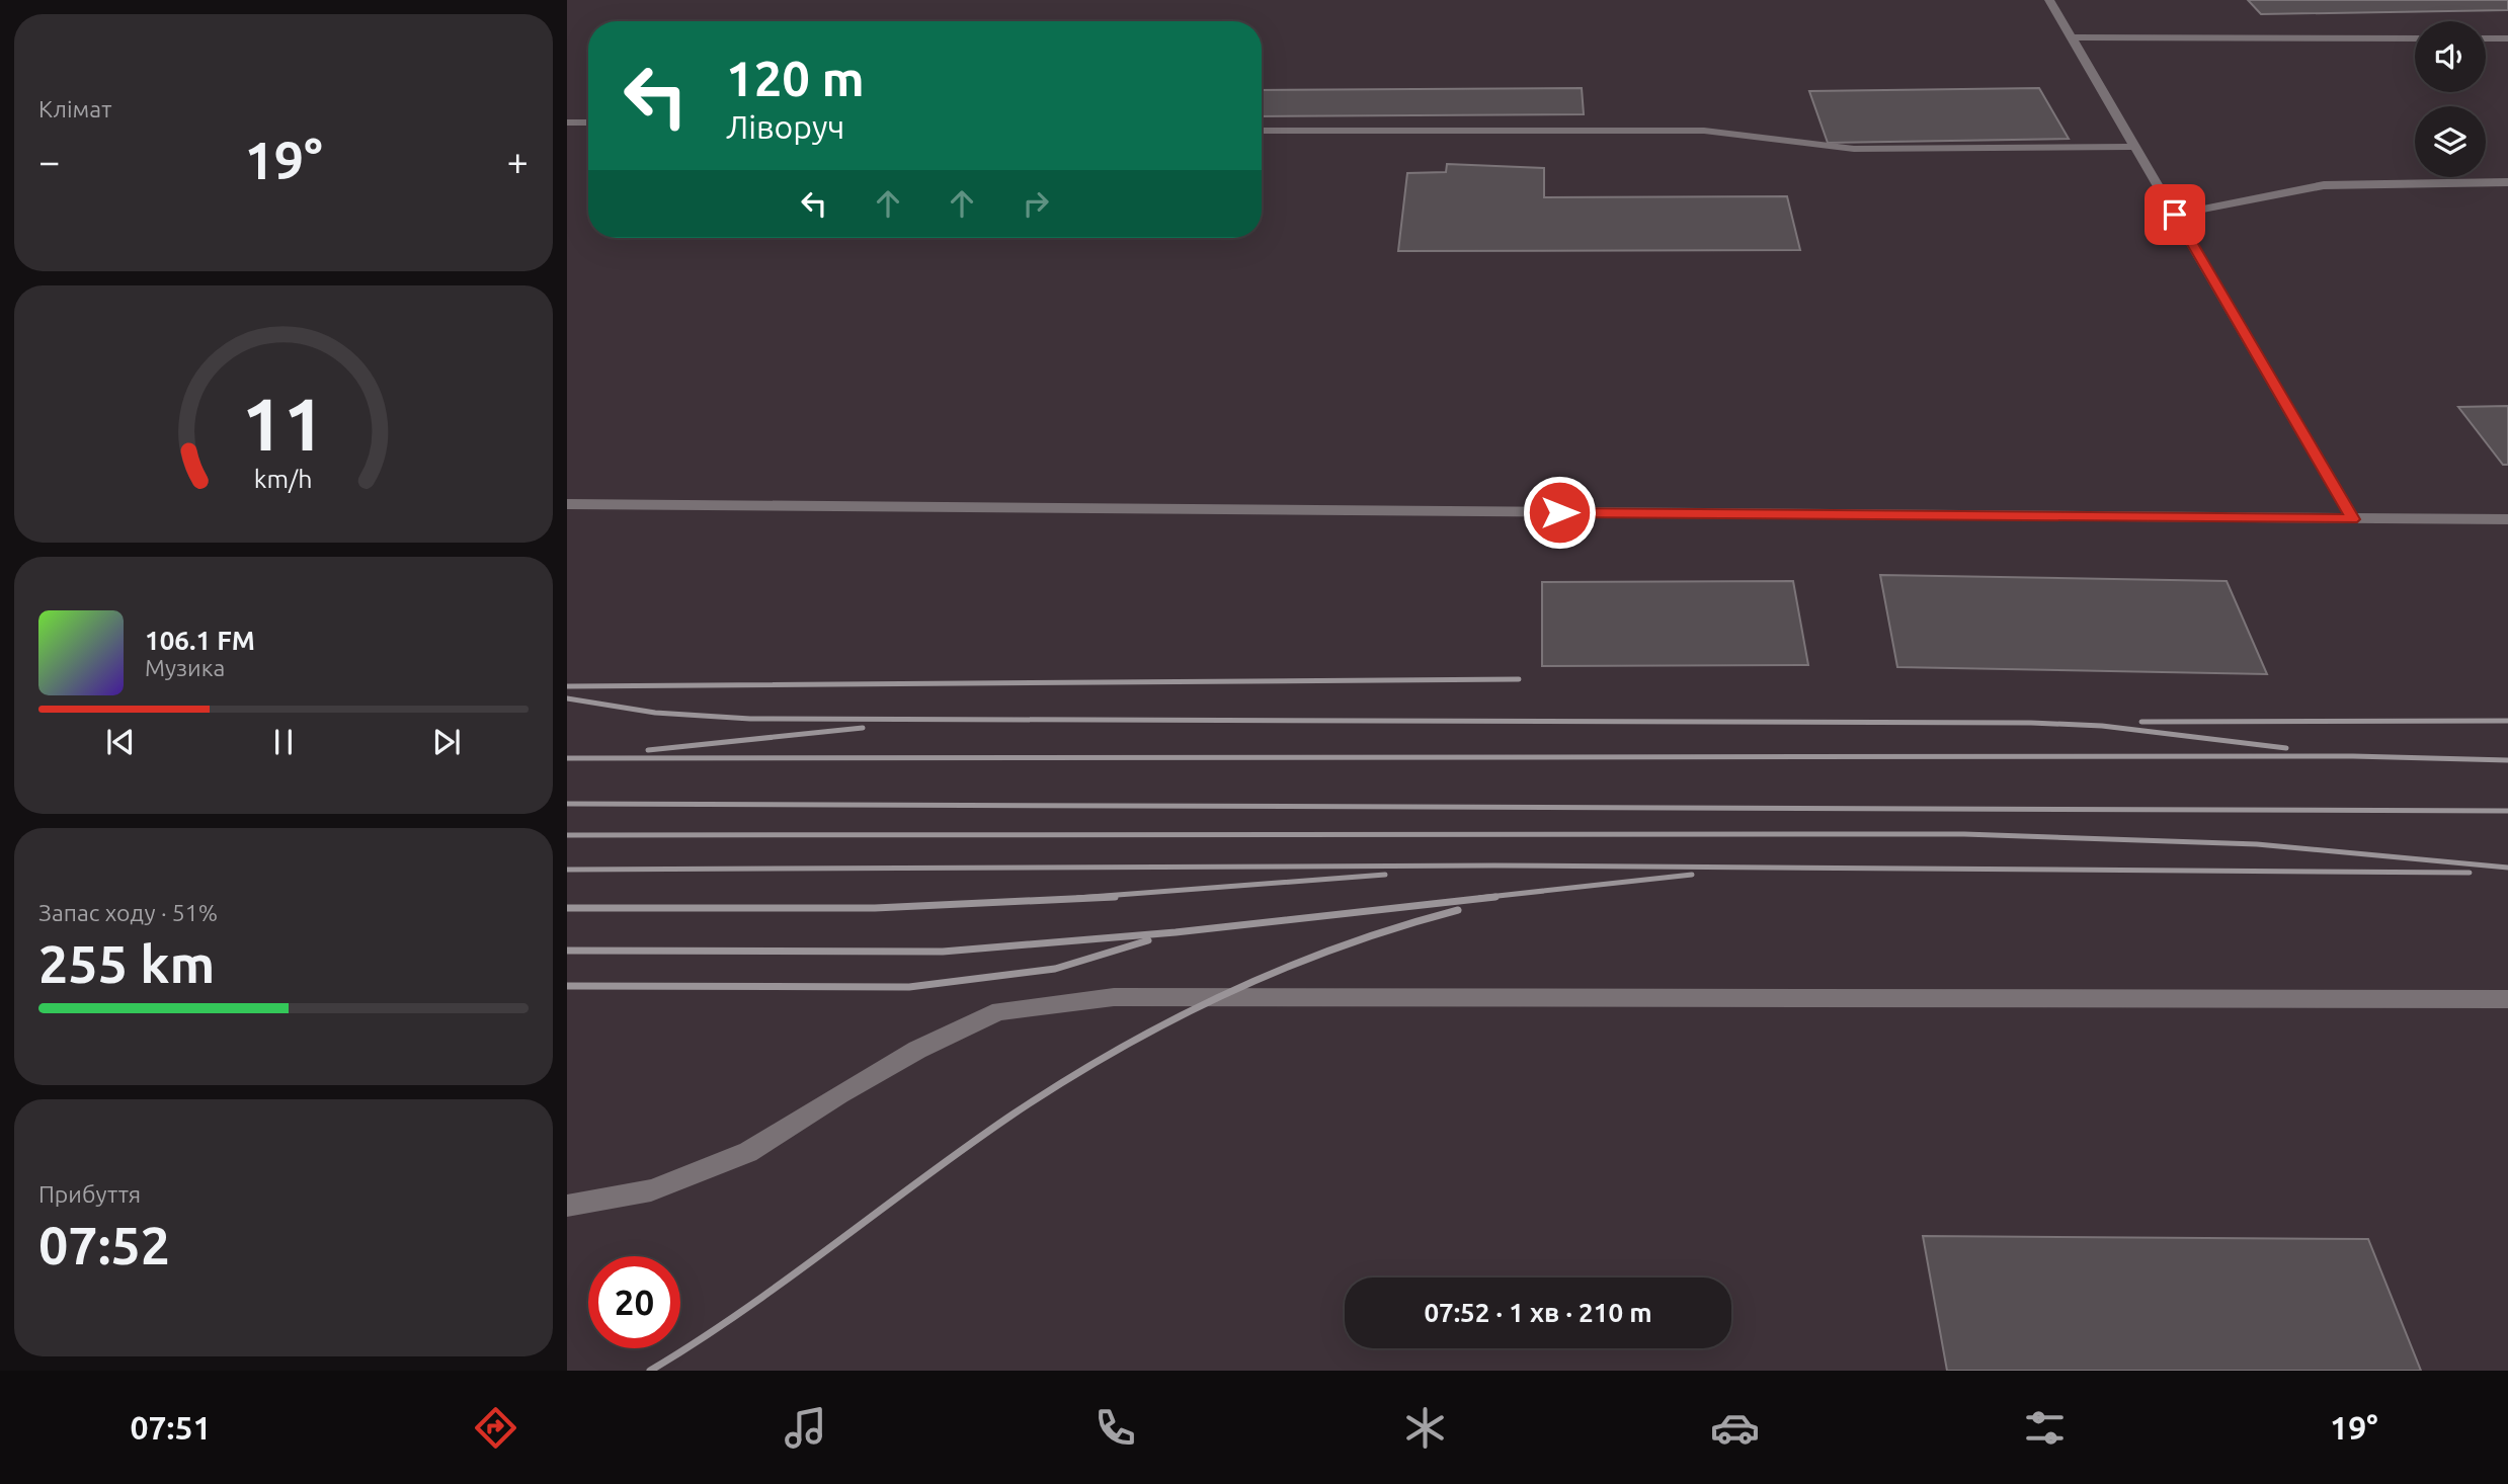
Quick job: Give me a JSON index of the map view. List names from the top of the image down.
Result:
{
  "page": {
    "tile": [
      "Клімат",
      ["Запас ходу · 51%", "255 km"],
      ["Прибуття", "07:52"]
    ],
    "turn": ["120 m", "Ліворуч"],
    "heat": ["−", "19°", "+"],
    "song": ["106.1 FM", "Музика"],
    "limit": "20",
    "trip": "07:52 · 1 хв · 210 m",
    "tabs": ["07:51", "19°"],
    "gauge": ["11", "km/h"]
  }
}
